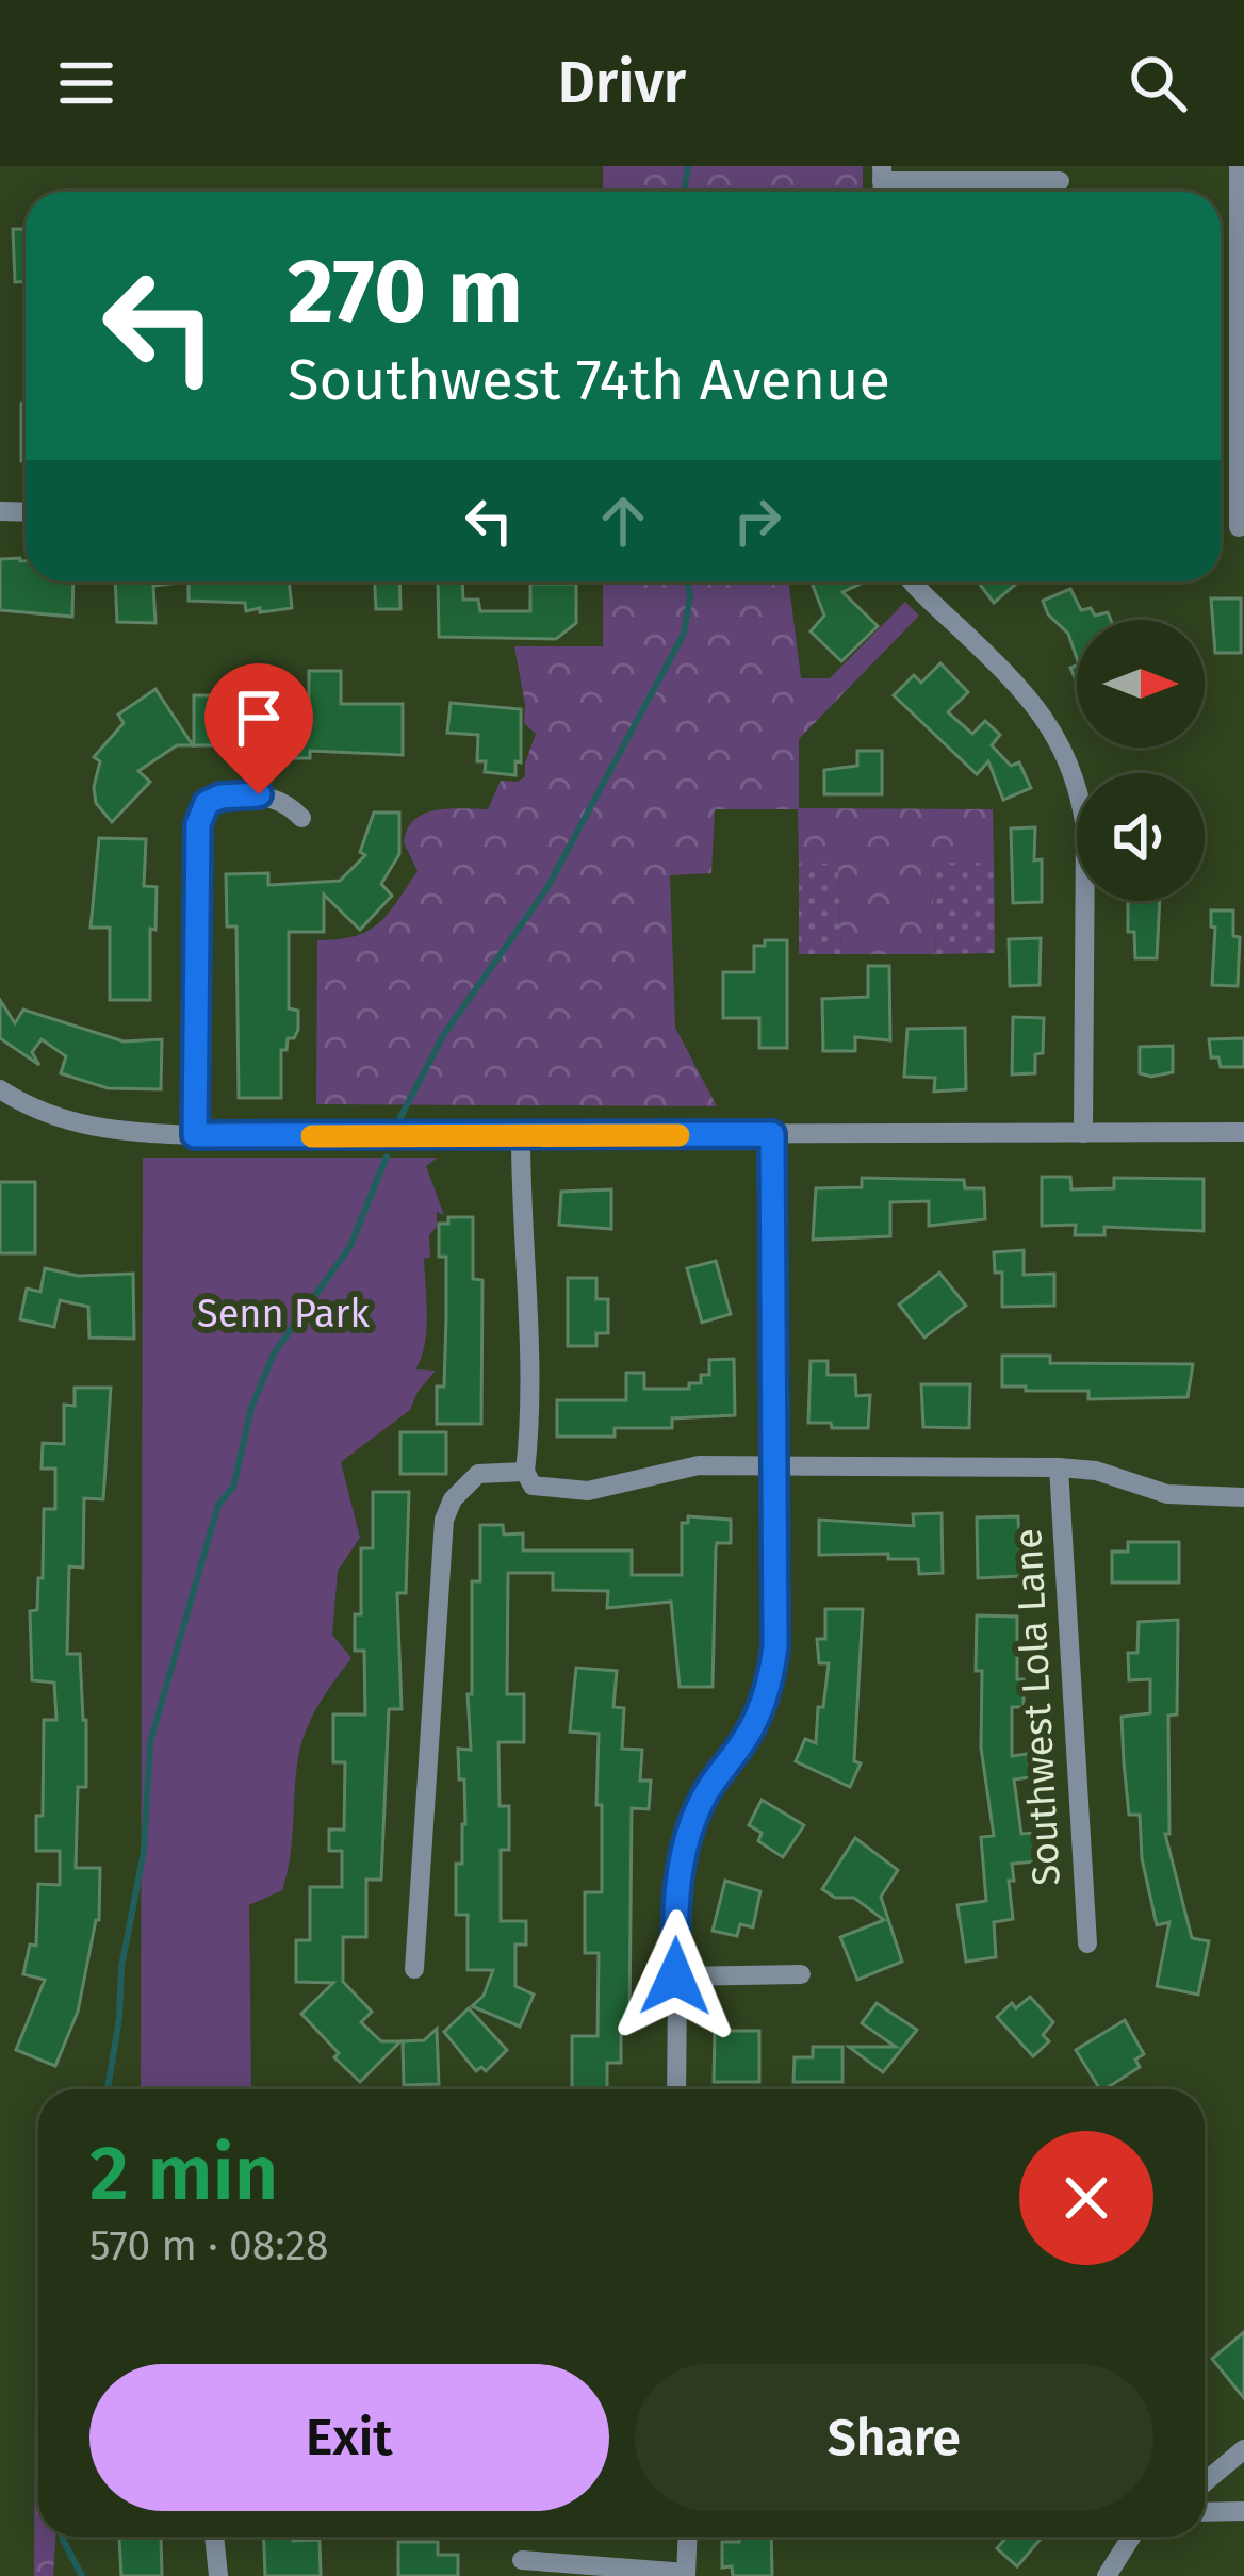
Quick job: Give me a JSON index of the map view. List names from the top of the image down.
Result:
{
  "streets": {
    "street": ["Southwest Lola Lane"]
  },
  "parks": ["Senn Park"],
  "north": "right",
  "page": {
    "header": "Drivr",
    "turn": ["270 m", "Southwest 74th Avenue"],
    "heading": ["2 min", "570 m · 08:28"],
    "buttons": ["Exit", "Share"]
  }
}
